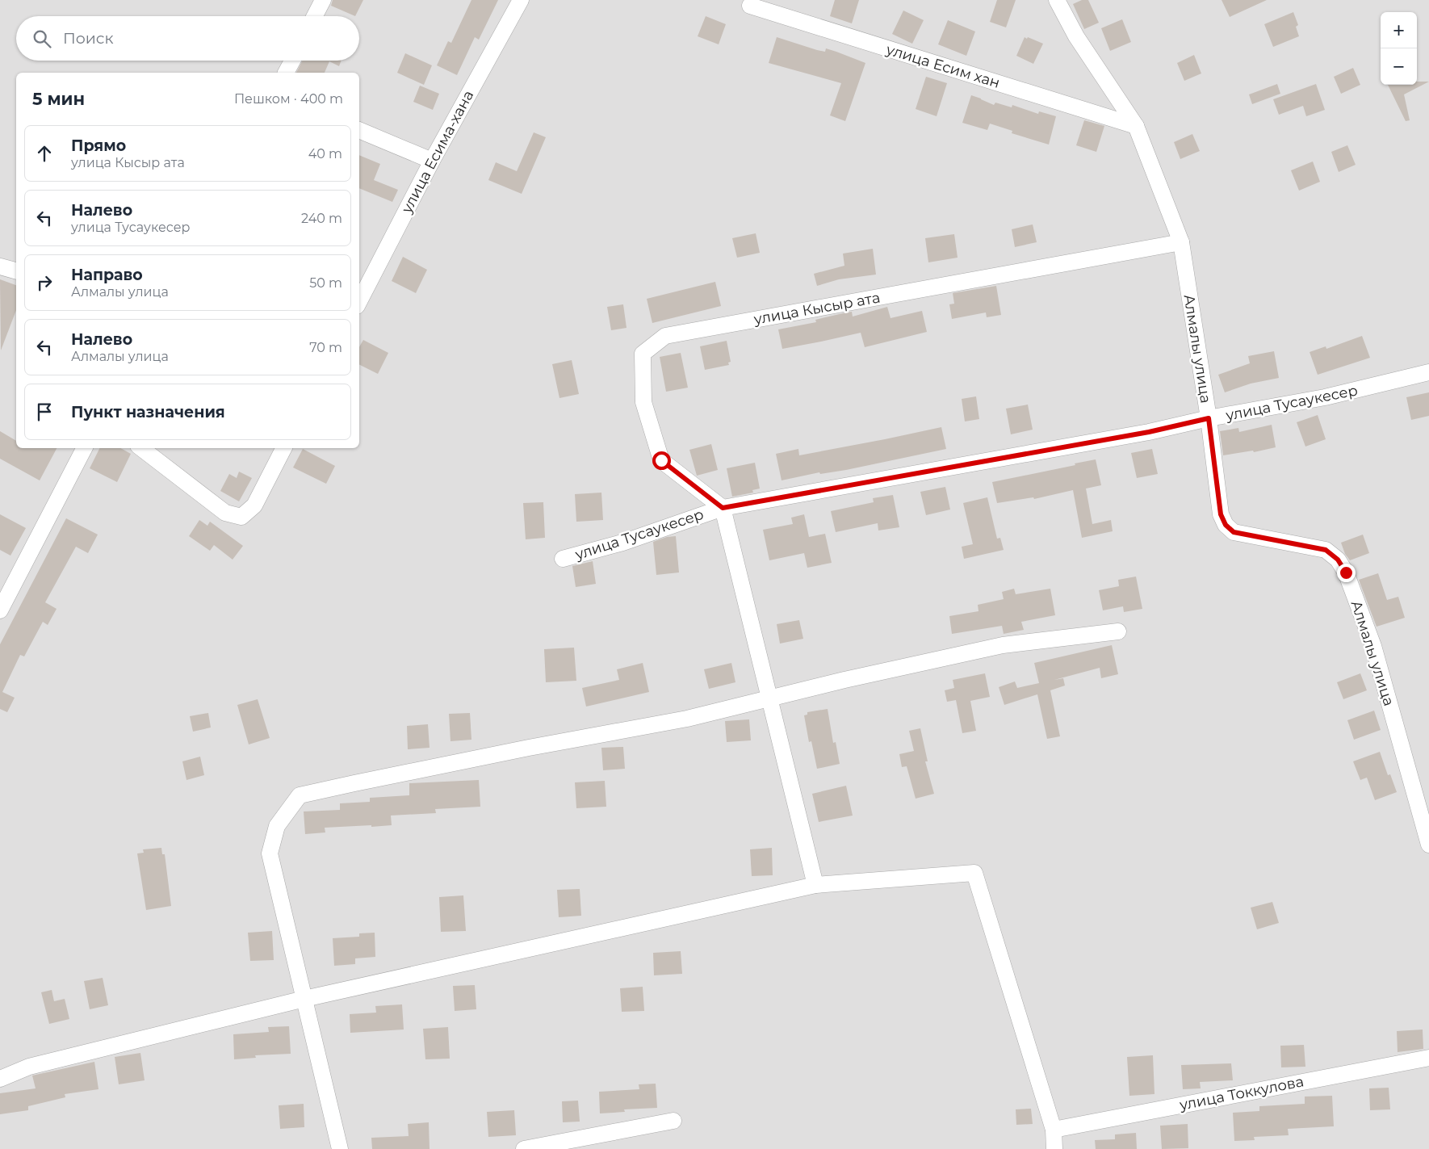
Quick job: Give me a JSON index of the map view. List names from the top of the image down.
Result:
{
  "streets": {
    "street": [
      "улица Есим хан",
      "улица Есима-хана",
      "улица Кысыр ата",
      "Алмалы улица",
      "улица Тусаукесер",
      "улица Токкулова"
    ]
  },
  "crossings": [
    ["улица Есим хан", "Алмалы улица"],
    ["улица Кысыр ата", "Алмалы улица"],
    ["улица Кысыр ата", "улица Тусаукесер"],
    ["Алмалы улица", "улица Тусаукесер"]
  ],
  "page": {
    "map_buttons": ["+", "−"],
    "search": "Поиск",
    "heading": ["5 мин", "Пешком · 400 m"],
    "list": [
      ["Прямо", "улица Кысыр ата", "40 m"],
      ["Налево", "улица Тусаукесер", "240 m"],
      ["Направо", "Алмалы улица", "50 m"],
      ["Налево", "Алмалы улица", "70 m"],
      "Пункт назначения"
    ]
  }
}
